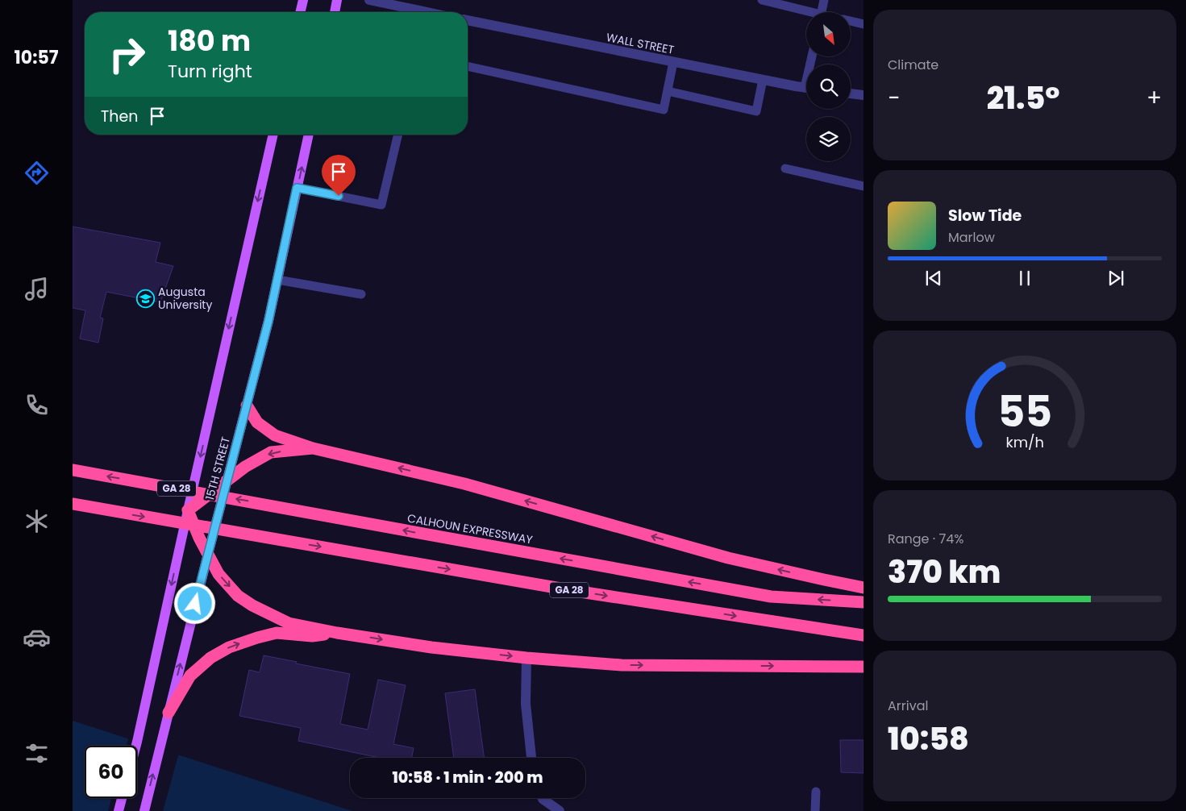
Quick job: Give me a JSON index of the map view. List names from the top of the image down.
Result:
{
  "streets": {
    "highway": ["GA 28", "CALHOUN EXPRESSWAY"],
    "main road": ["15TH STREET"],
    "street": ["WALL STREET"]
  },
  "places": {
    "school or university": ["Augusta University"]
  },
  "north": "bottom right",
  "page": {
    "tabs": "10:57",
    "tile": [
      "Climate",
      ["Range · 74%", "370 km"],
      ["Arrival", "10:58"]
    ],
    "turn": ["180 m", "Turn right"],
    "heat": ["−", "21.5°", "+"],
    "then": "Then",
    "song": ["Slow Tide", "Marlow"],
    "limit": "60",
    "trip": "10:58 · 1 min · 200 m",
    "gauge": ["55", "km/h"]
  }
}
